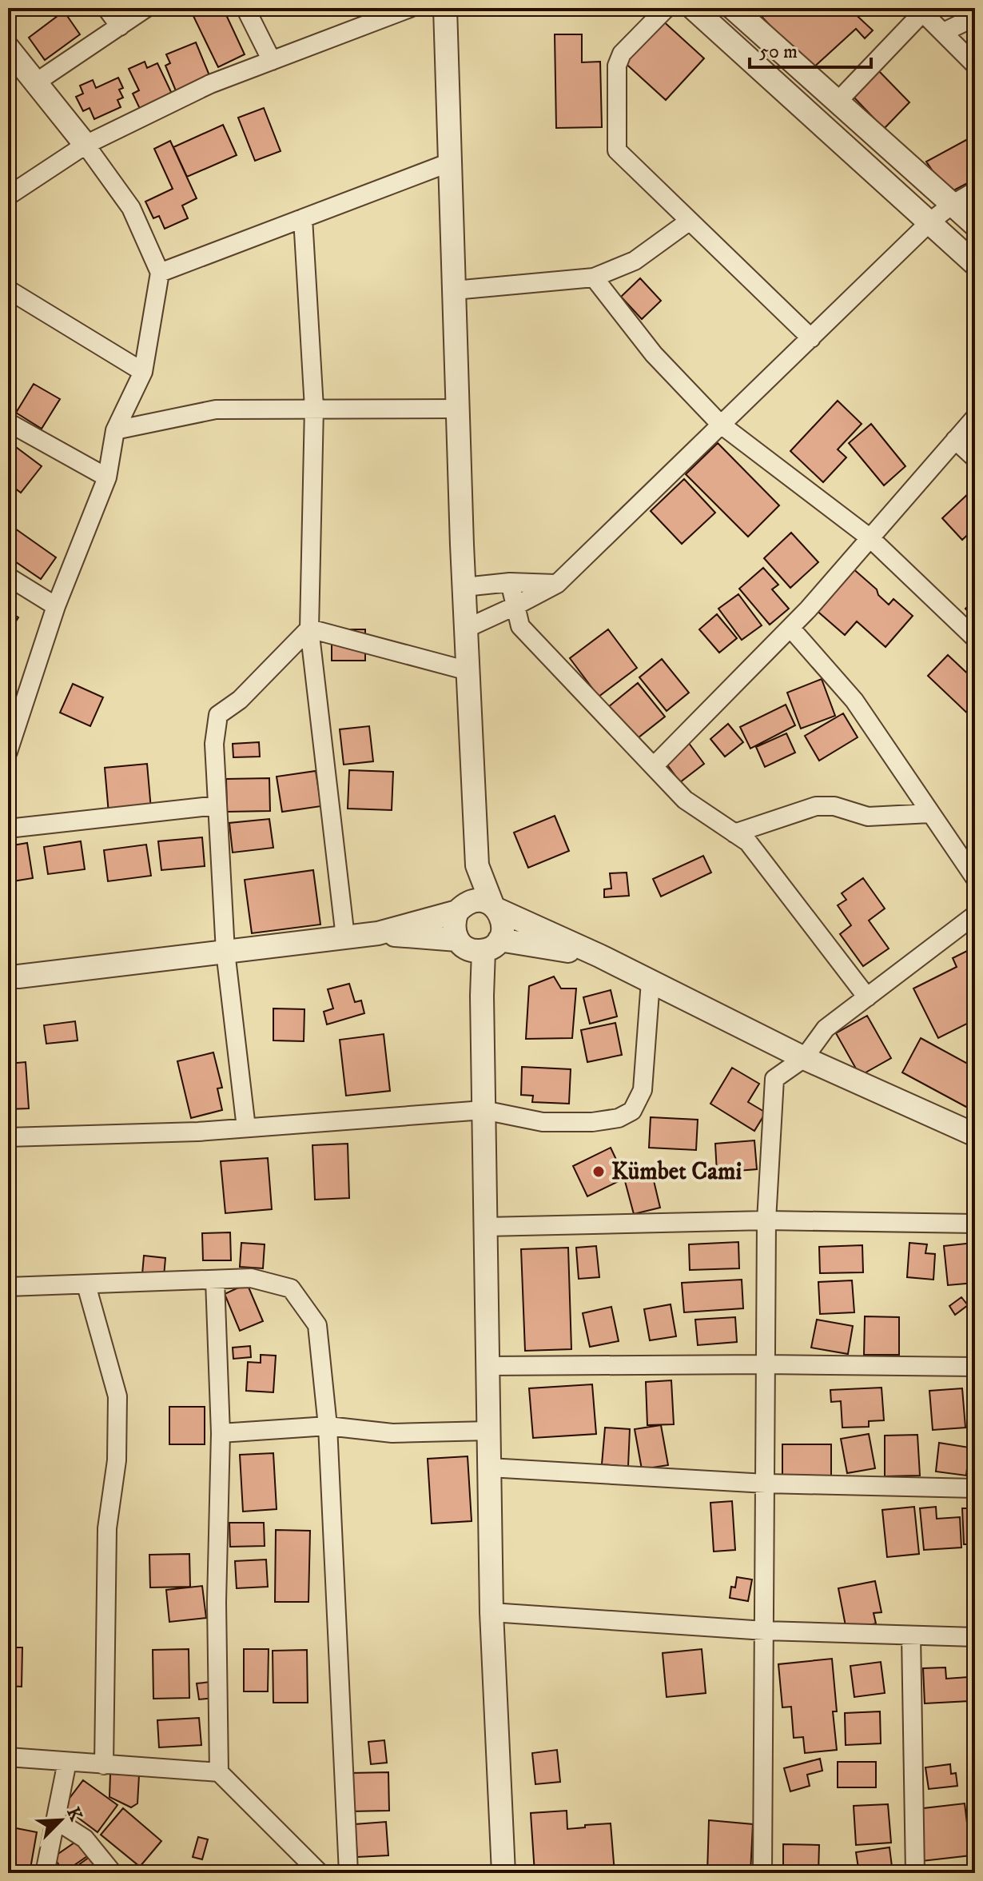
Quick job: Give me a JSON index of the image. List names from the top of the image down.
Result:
{
  "places": ["Kümbet Cami"],
  "scale_bar": "50 m",
  "north": "top right"
}
